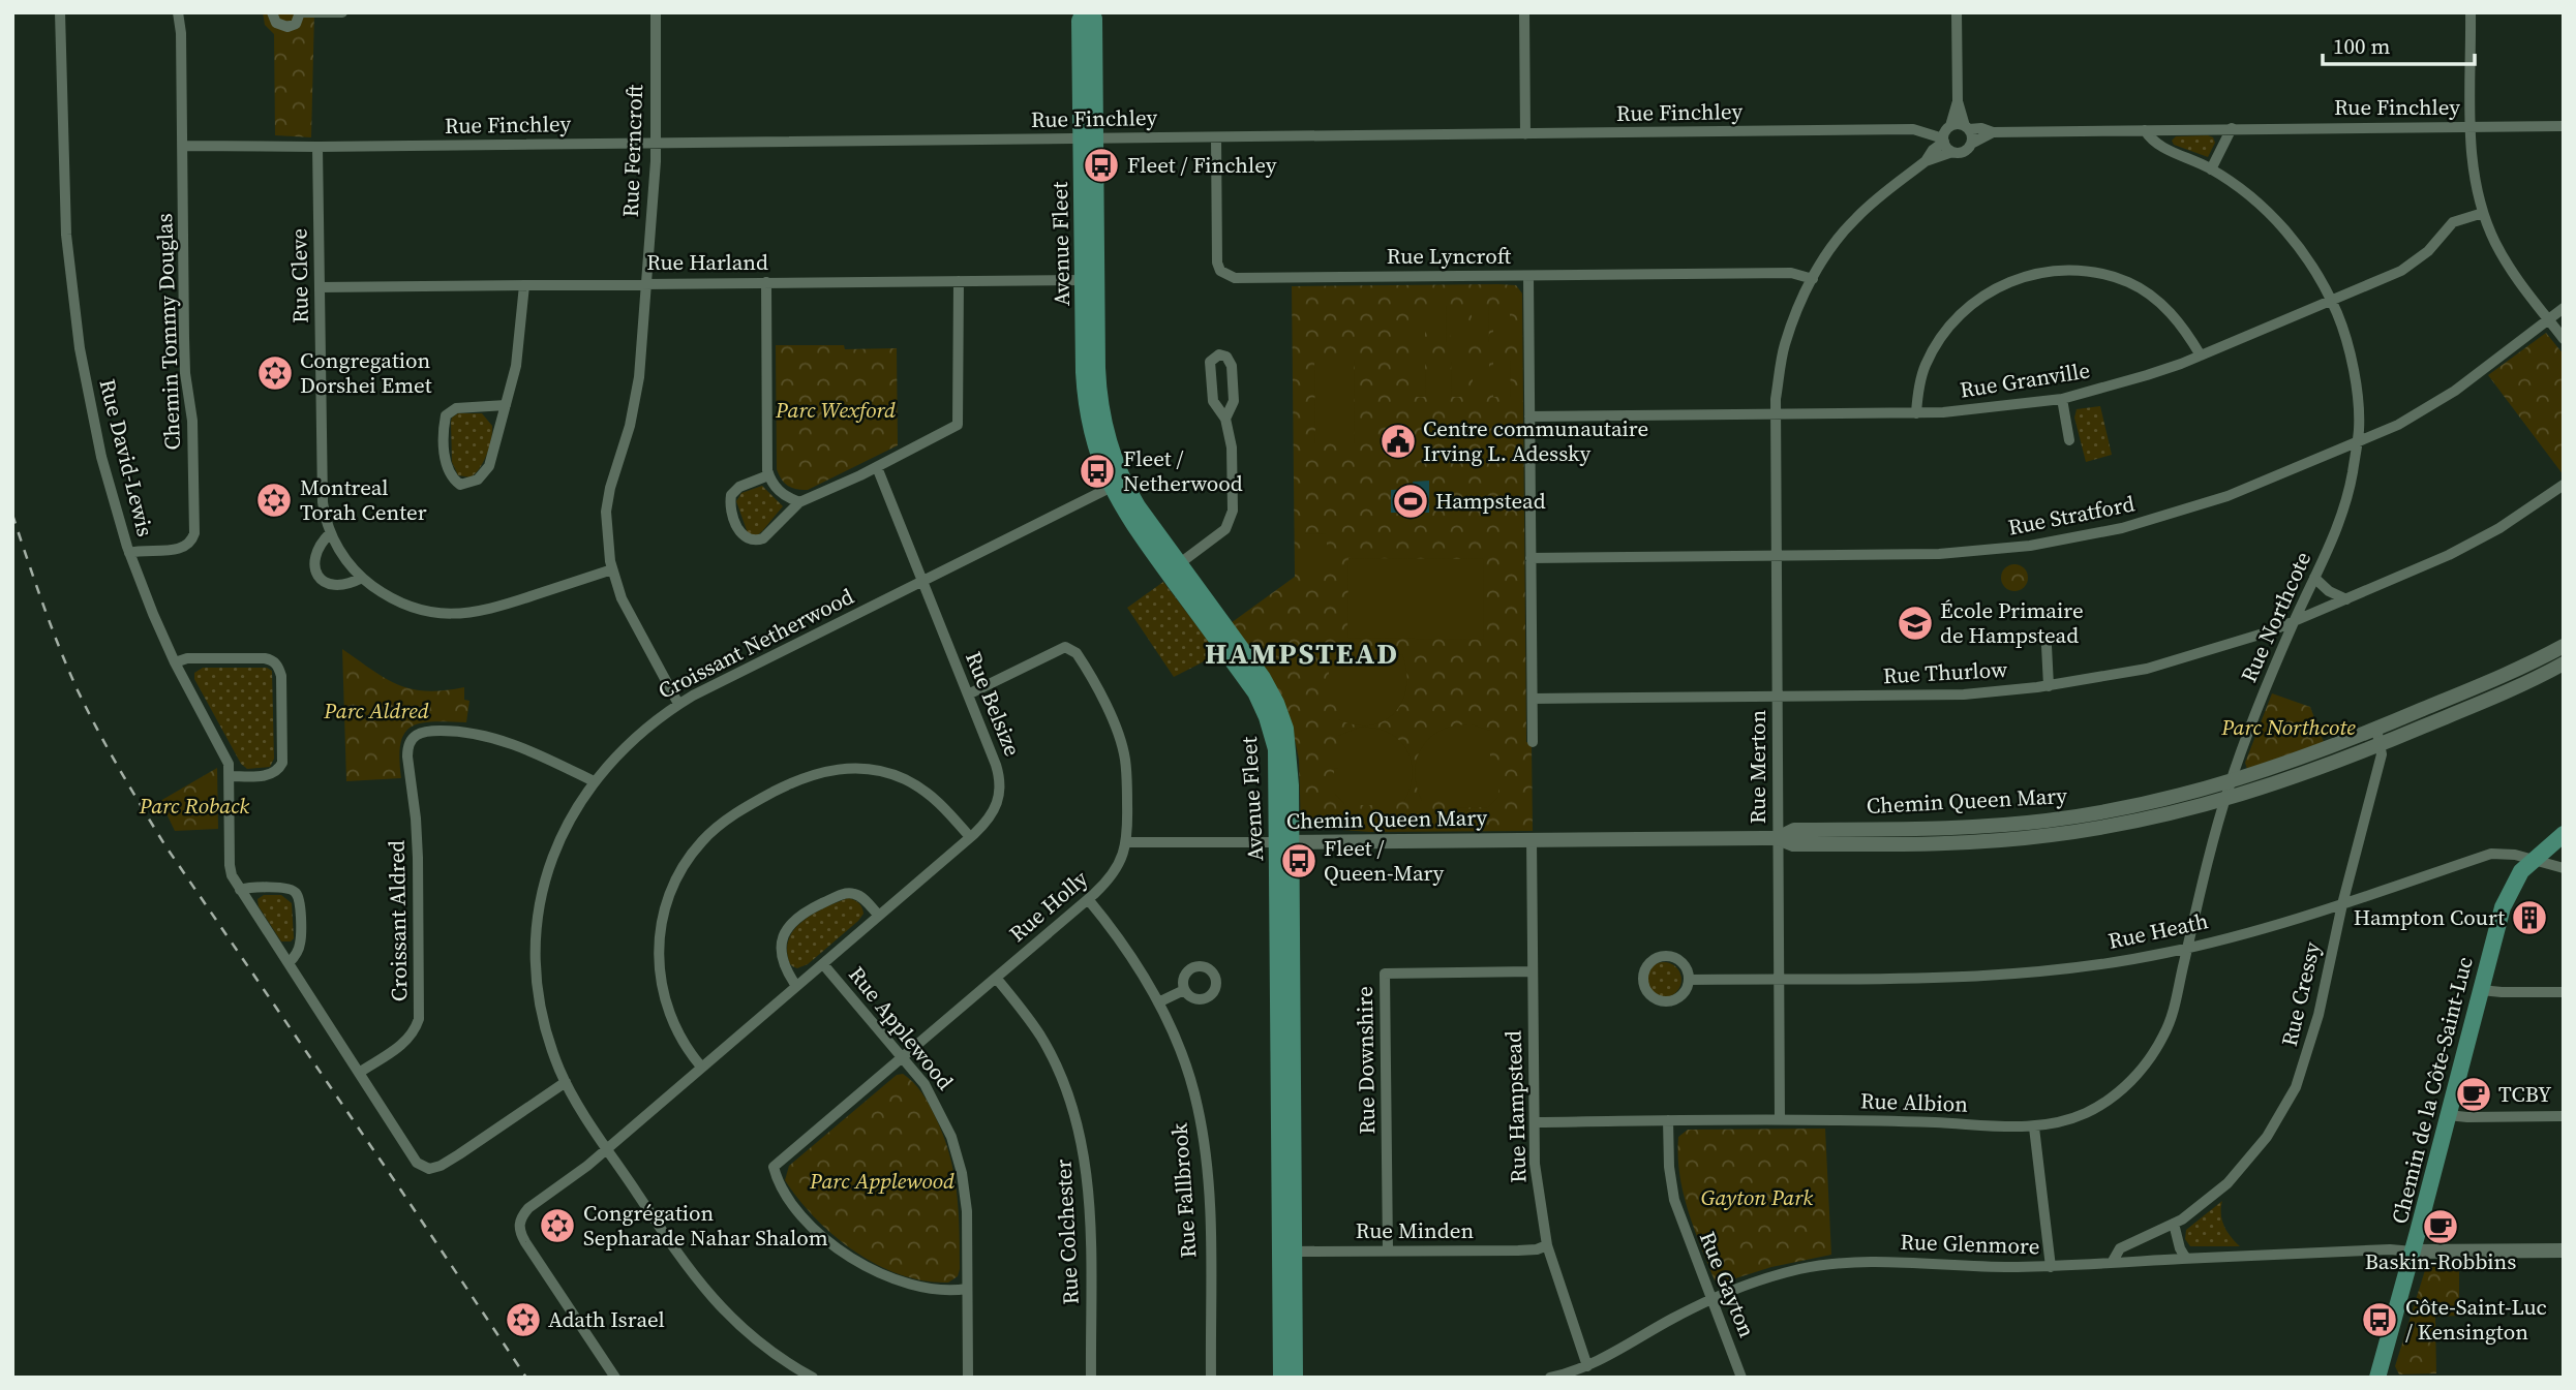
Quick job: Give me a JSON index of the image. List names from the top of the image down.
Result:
{
  "streets": {
    "main road": ["Avenue Fleet", "Chemin de la Côte-Saint-Luc"],
    "street": [
      "Rue Finchley",
      "Rue Ferncroft",
      "Rue Lyncroft",
      "Rue Harland",
      "Rue Cleve",
      "Chemin Tommy Douglas",
      "Rue Granville",
      "Rue David-Lewis",
      "Rue Stratford",
      "Rue Northcote",
      "Croissant Netherwood",
      "Rue Thurlow",
      "Rue Belsize",
      "Rue Merton",
      "Chemin Queen Mary",
      "Rue Holly",
      "Croissant Aldred",
      "Rue Heath",
      "Rue Cressy",
      "Rue Applewood",
      "Rue Downshire",
      "Rue Albion",
      "Rue Hampstead",
      "Rue Fallbrook",
      "Rue Minden",
      "Rue Colchester",
      "Rue Glenmore",
      "Rue Gayton"
    ]
  },
  "crossings": [
    ["Rue Finchley", "Rue Ferncroft"],
    ["Rue Finchley", "Avenue Fleet"],
    ["Rue Finchley", "Rue Lyncroft"],
    ["Rue Finchley", "Rue Cleve"],
    ["Rue Finchley", "Chemin Tommy Douglas"],
    ["Rue Finchley", "Rue Northcote"],
    ["Rue Ferncroft", "Rue Harland"],
    ["Rue Ferncroft", "Rue Cleve"],
    ["Rue Ferncroft", "Croissant Netherwood"],
    ["Avenue Fleet", "Rue Harland"],
    ["Avenue Fleet", "Croissant Netherwood"],
    ["Avenue Fleet", "Chemin Queen Mary"],
    ["Avenue Fleet", "Rue Minden"],
    ["Rue Lyncroft", "Rue Merton"],
    ["Rue Harland", "Rue Cleve"],
    ["Chemin Tommy Douglas", "Rue David-Lewis"],
    ["Rue Granville", "Rue Northcote"],
    ["Rue Granville", "Rue Merton"],
    ["Rue David-Lewis", "Croissant Aldred"],
    ["Rue Stratford", "Rue Northcote"],
    ["Rue Stratford", "Rue Merton"],
    ["Rue Northcote", "Rue Thurlow"],
    ["Rue Northcote", "Chemin Queen Mary"],
    ["Rue Northcote", "Rue Heath"],
    ["Rue Northcote", "Rue Albion"],
    ["Croissant Netherwood", "Rue Belsize"],
    ["Croissant Netherwood", "Croissant Aldred"],
    ["Rue Thurlow", "Rue Merton"],
    ["Rue Belsize", "Rue Holly"],
    ["Rue Belsize", "Rue Applewood"],
    ["Rue Merton", "Chemin Queen Mary"],
    ["Rue Merton", "Rue Heath"],
    ["Rue Merton", "Rue Albion"],
    ["Chemin Queen Mary", "Rue Holly"],
    ["Chemin Queen Mary", "Rue Cressy"],
    ["Chemin Queen Mary", "Rue Hampstead"],
    ["Rue Holly", "Rue Applewood"],
    ["Rue Holly", "Rue Fallbrook"],
    ["Rue Holly", "Rue Colchester"],
    ["Rue Heath", "Rue Cressy"],
    ["Rue Heath", "Chemin de la Côte-Saint-Luc"],
    ["Rue Heath", "Rue Albion"],
    ["Rue Cressy", "Rue Glenmore"],
    ["Rue Downshire", "Rue Hampstead"],
    ["Rue Downshire", "Rue Minden"],
    ["Chemin de la Côte-Saint-Luc", "Rue Glenmore"],
    ["Rue Albion", "Rue Hampstead"],
    ["Rue Albion", "Rue Gayton"],
    ["Rue Hampstead", "Rue Minden"],
    ["Rue Hampstead", "Rue Glenmore"],
    ["Rue Glenmore", "Rue Gayton"]
  ],
  "districts": ["HAMPSTEAD"],
  "parks": [
    "Parc Wexford",
    "Parc Aldred",
    "Parc Northcote",
    "Parc Roback",
    "Parc Applewood",
    "Gayton Park"
  ],
  "places": {
    "bus stop": [
      "Fleet / Finchley",
      "Fleet / Netherwood",
      "Fleet / Queen-Mary",
      "Côte-Saint-Luc / Kensington"
    ],
    "synagogue": [
      "Congregation Dorshei Emet",
      "Montreal Torah Center",
      "Congrégation Sepharade Nahar Shalom",
      "Adath Israel"
    ],
    "public building": ["Centre communautaire Irving L. Adessky"],
    "sports": ["Hampstead"],
    "school or university": ["École Primaire de Hampstead"],
    "building": ["Hampton Court"],
    "cafe": ["TCBY", "Baskin-Robbins"]
  },
  "scale_bar": "100 m"
}
